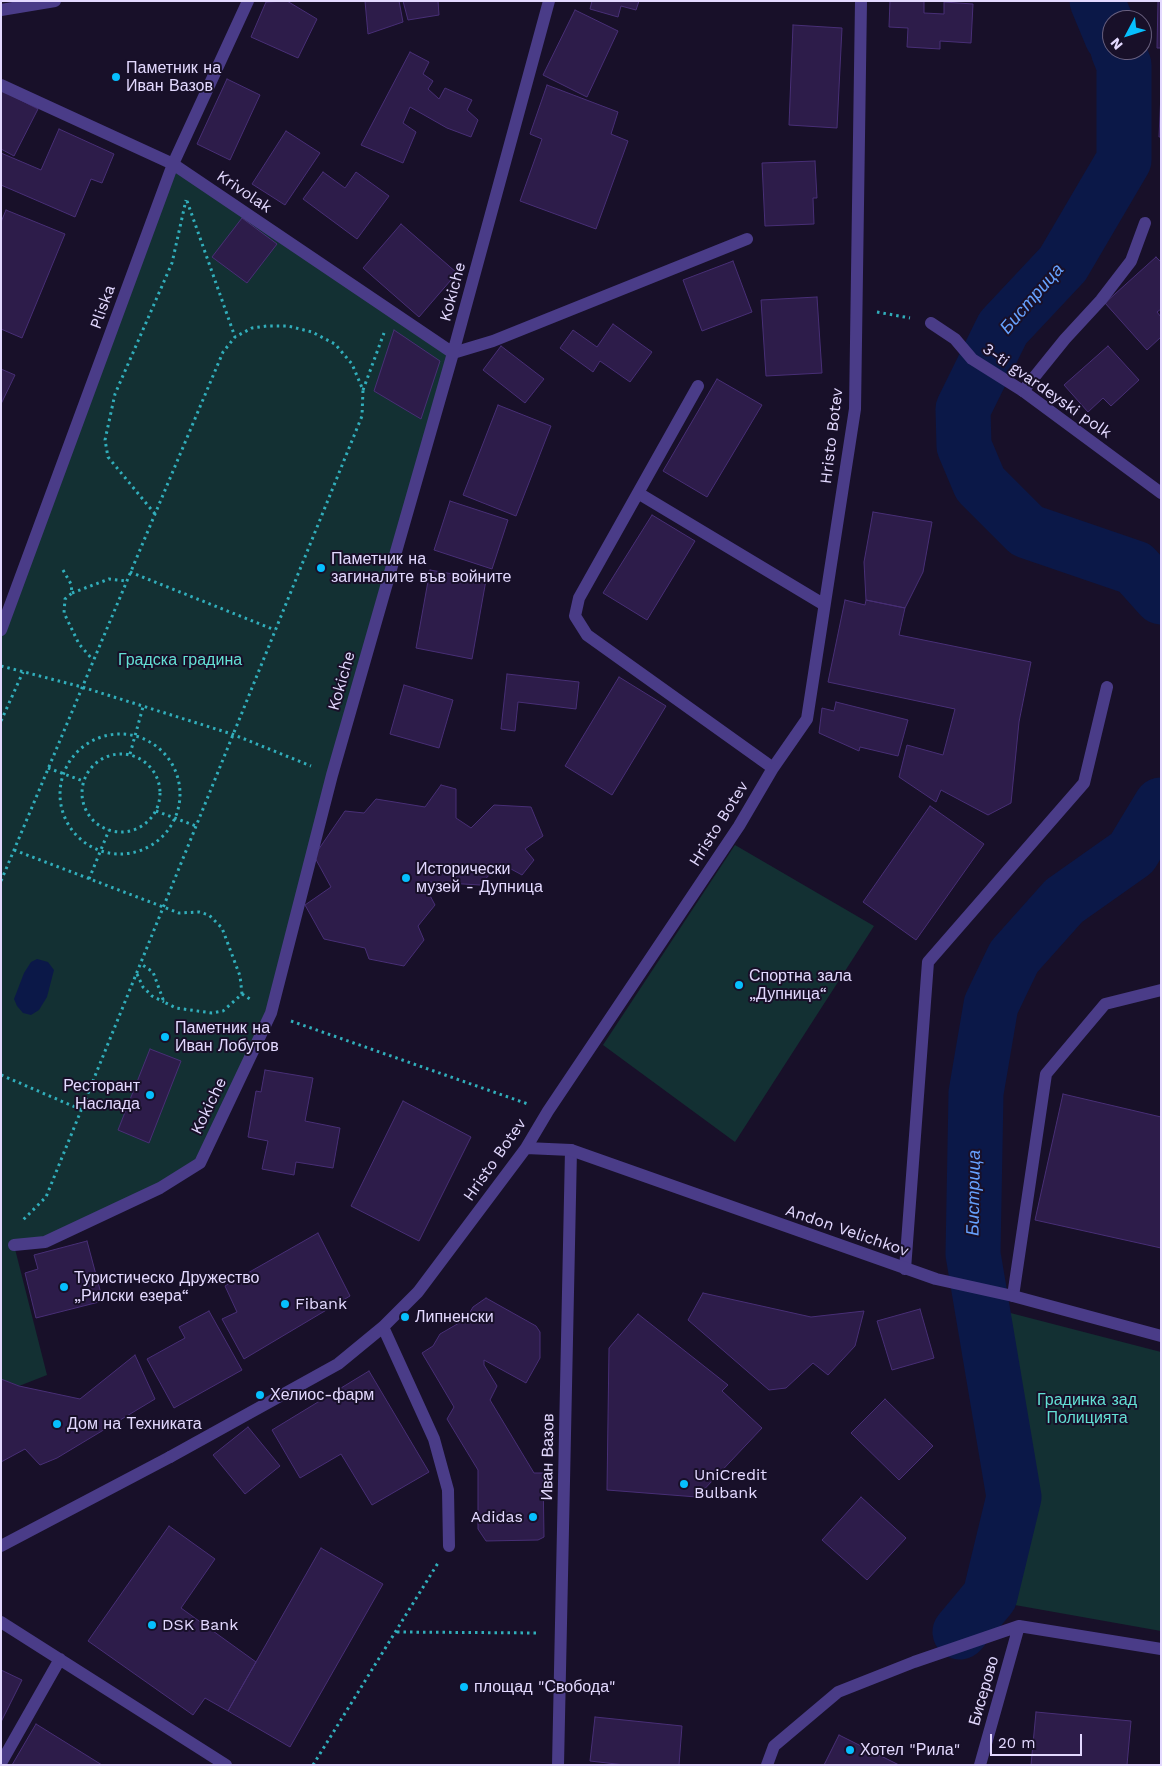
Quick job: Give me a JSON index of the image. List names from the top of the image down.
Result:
{
  "streets": {
    "street": [
      "Krivolak",
      "Kokiche",
      "Pliska",
      "3-ti gvardeyski polk",
      "Hristo Botev",
      "Andon Velichkov",
      "Иван Вазов",
      "Бисерово"
    ]
  },
  "crossings": [
    ["Krivolak", "Kokiche"],
    ["Krivolak", "Pliska"],
    ["Hristo Botev", "Andon Velichkov"],
    ["Andon Velichkov", "Иван Вазов"]
  ],
  "water": ["Бистрица"],
  "parks": ["Градска градина", "Градинка зад Полицията"],
  "places": [
    "Паметник на Иван Вазов",
    "Паметник на загиналите във войните",
    "Исторически музей - Дупница",
    "Спортна зала „Дупница“",
    "Паметник на Иван Лобутов",
    "Ресторант Наслада",
    "Туристическо Дружество „Рилски езера“",
    "Fibank",
    "Липненски",
    "Хелиос-фарм",
    "Дом на Техниката",
    "UniCredit Bulbank",
    "Adidas",
    "DSK Bank",
    "площад \"Свобода\"",
    "Хотел \"Рила\""
  ],
  "scale_bar": "20 m",
  "north": "bottom left"
}
